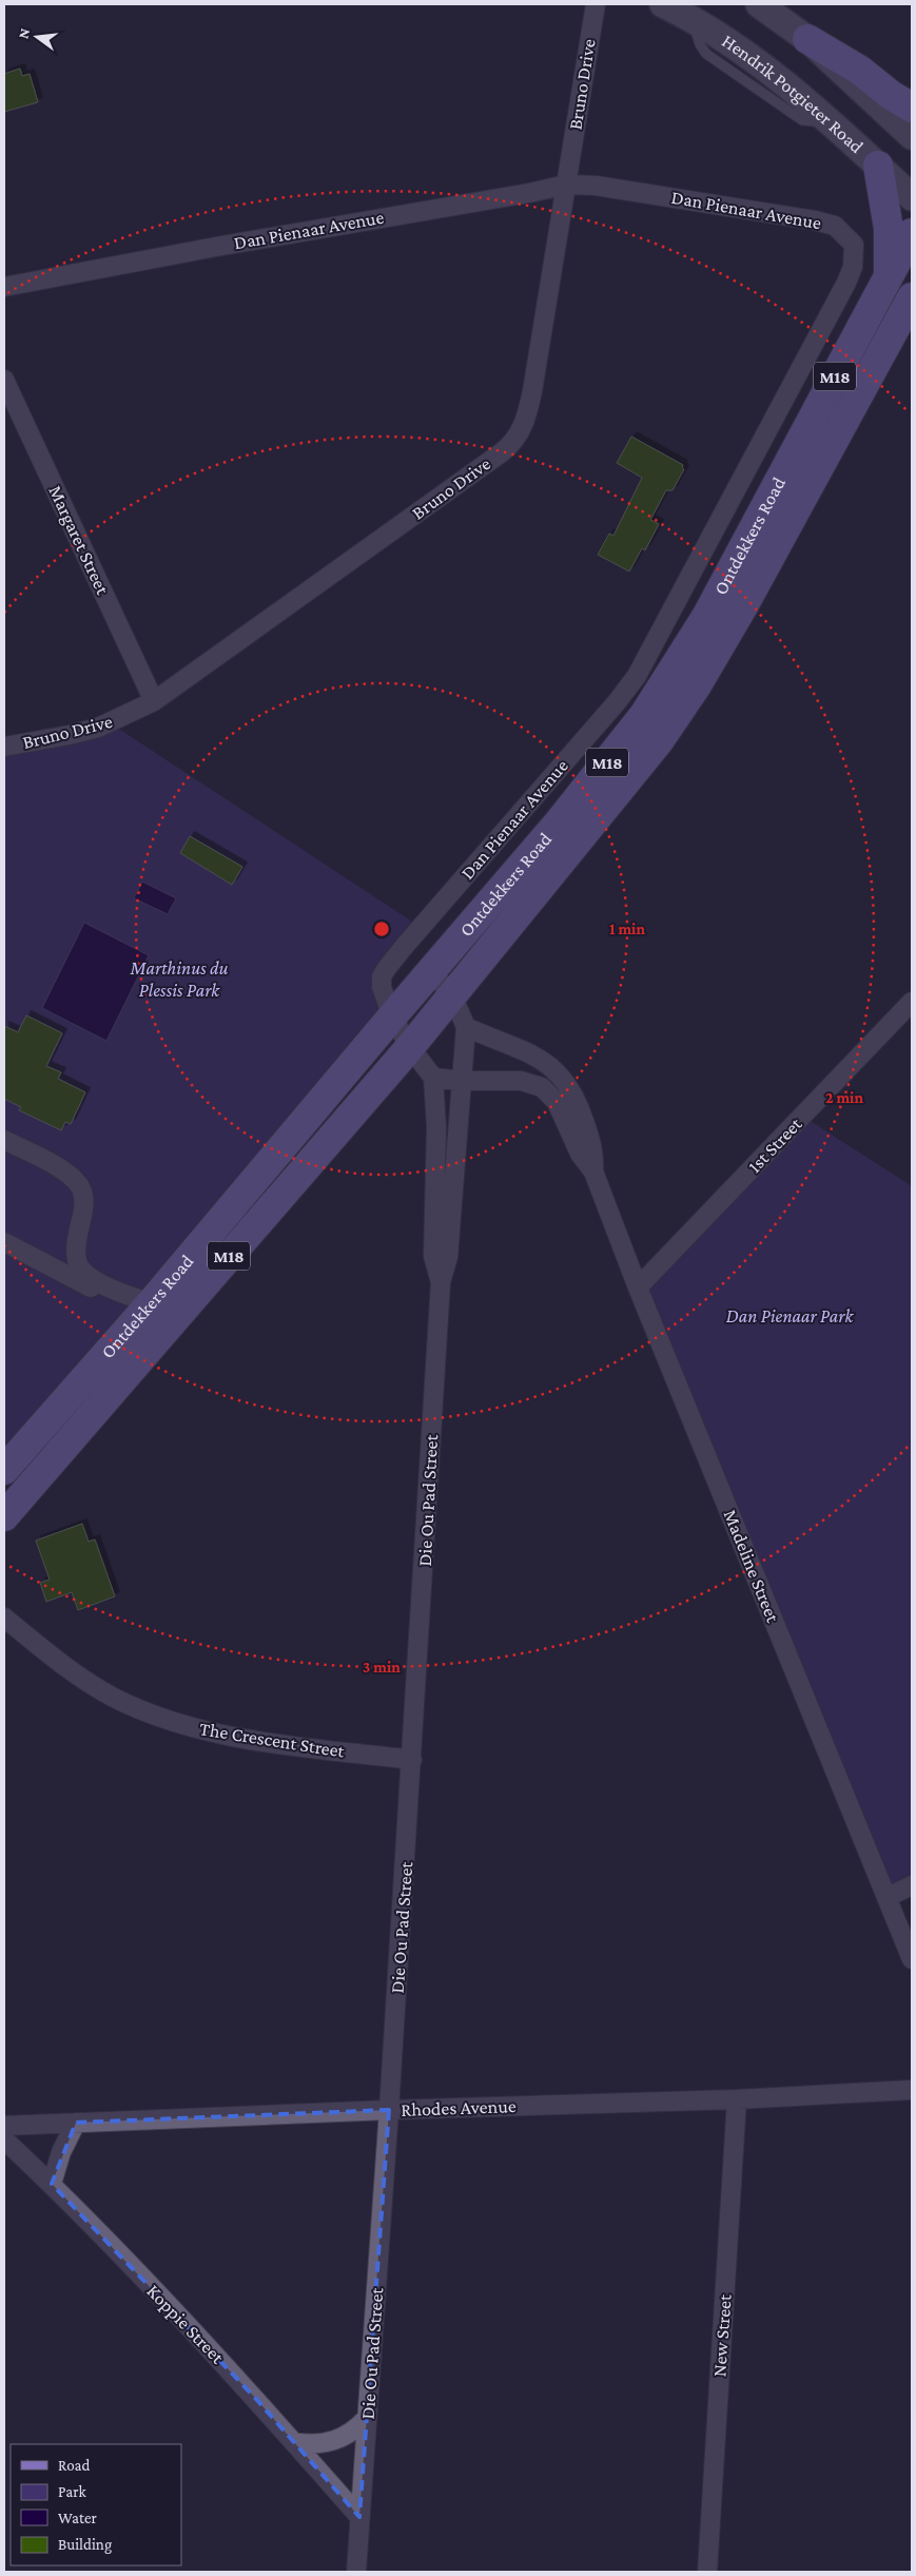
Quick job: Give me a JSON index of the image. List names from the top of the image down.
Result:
{
  "streets": {
    "main road": ["Hendrik Potgieter Road", "M18", "Ontdekkers Road"],
    "street": [
      "Bruno Drive",
      "Dan Pienaar Avenue",
      "Margaret Street",
      "1st Street",
      "Die Ou Pad Street",
      "Madeline Street",
      "The Crescent Street",
      "Rhodes Avenue",
      "Koppie Street",
      "New Street"
    ]
  },
  "crossings": [
    ["Bruno Drive", "Dan Pienaar Avenue"],
    ["Bruno Drive", "Margaret Street"],
    ["Dan Pienaar Avenue", "Ontdekkers Road"],
    ["Ontdekkers Road", "Die Ou Pad Street"],
    ["1st Street", "Madeline Street"],
    ["Die Ou Pad Street", "Madeline Street"],
    ["Die Ou Pad Street", "The Crescent Street"],
    ["Die Ou Pad Street", "Rhodes Avenue"],
    ["Die Ou Pad Street", "Koppie Street"],
    ["Rhodes Avenue", "New Street"]
  ],
  "parks": ["Marthinus du Plessis Park", "Dan Pienaar Park"],
  "legend": [
    "Road",
    "Park",
    "Water",
    "Building"
  ],
  "north": "left",
  "rings": ["1 min", "2 min", "3 min"]
}
